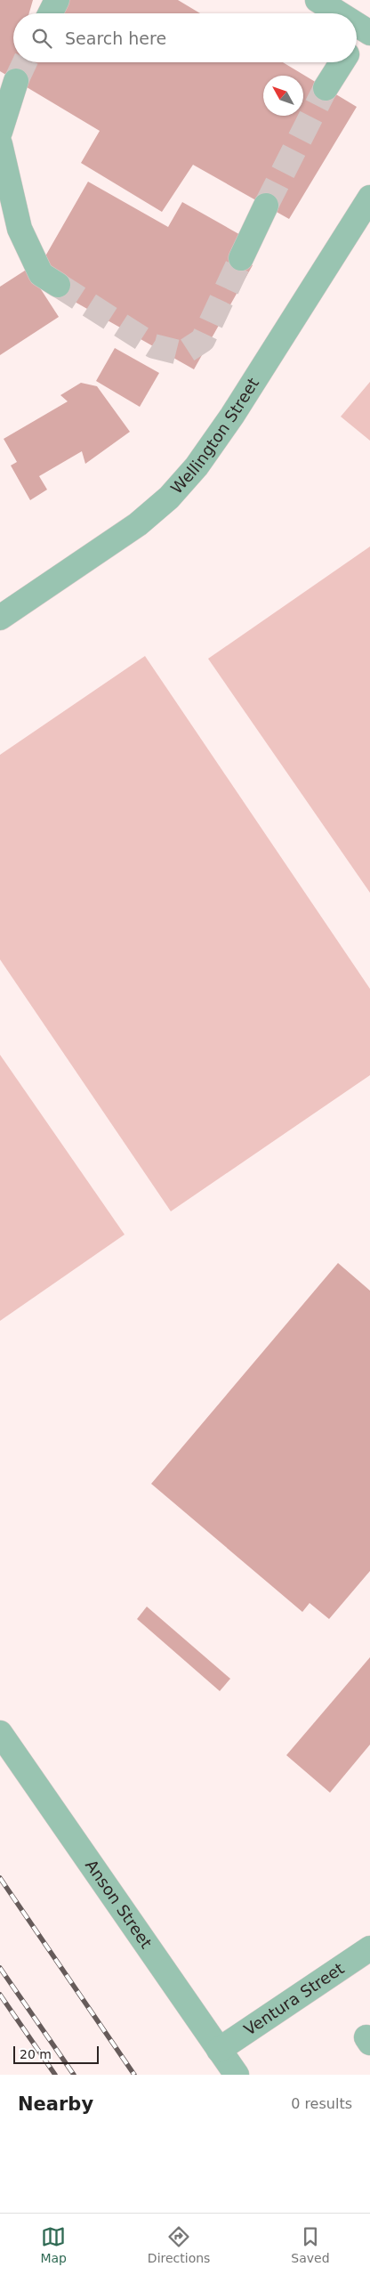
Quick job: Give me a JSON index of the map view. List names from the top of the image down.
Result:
{
  "streets": {
    "street": ["Wellington Street", "Anson Street", "Ventura Street"]
  },
  "crossings": [
    ["Anson Street", "Ventura Street"]
  ],
  "scale_bar": "20 m",
  "north": "top left",
  "page": {
    "search": "Search here",
    "scale": "20 m",
    "heading": ["Nearby", "0 results"],
    "nav": ["Map", "Directions", "Saved"]
  }
}
